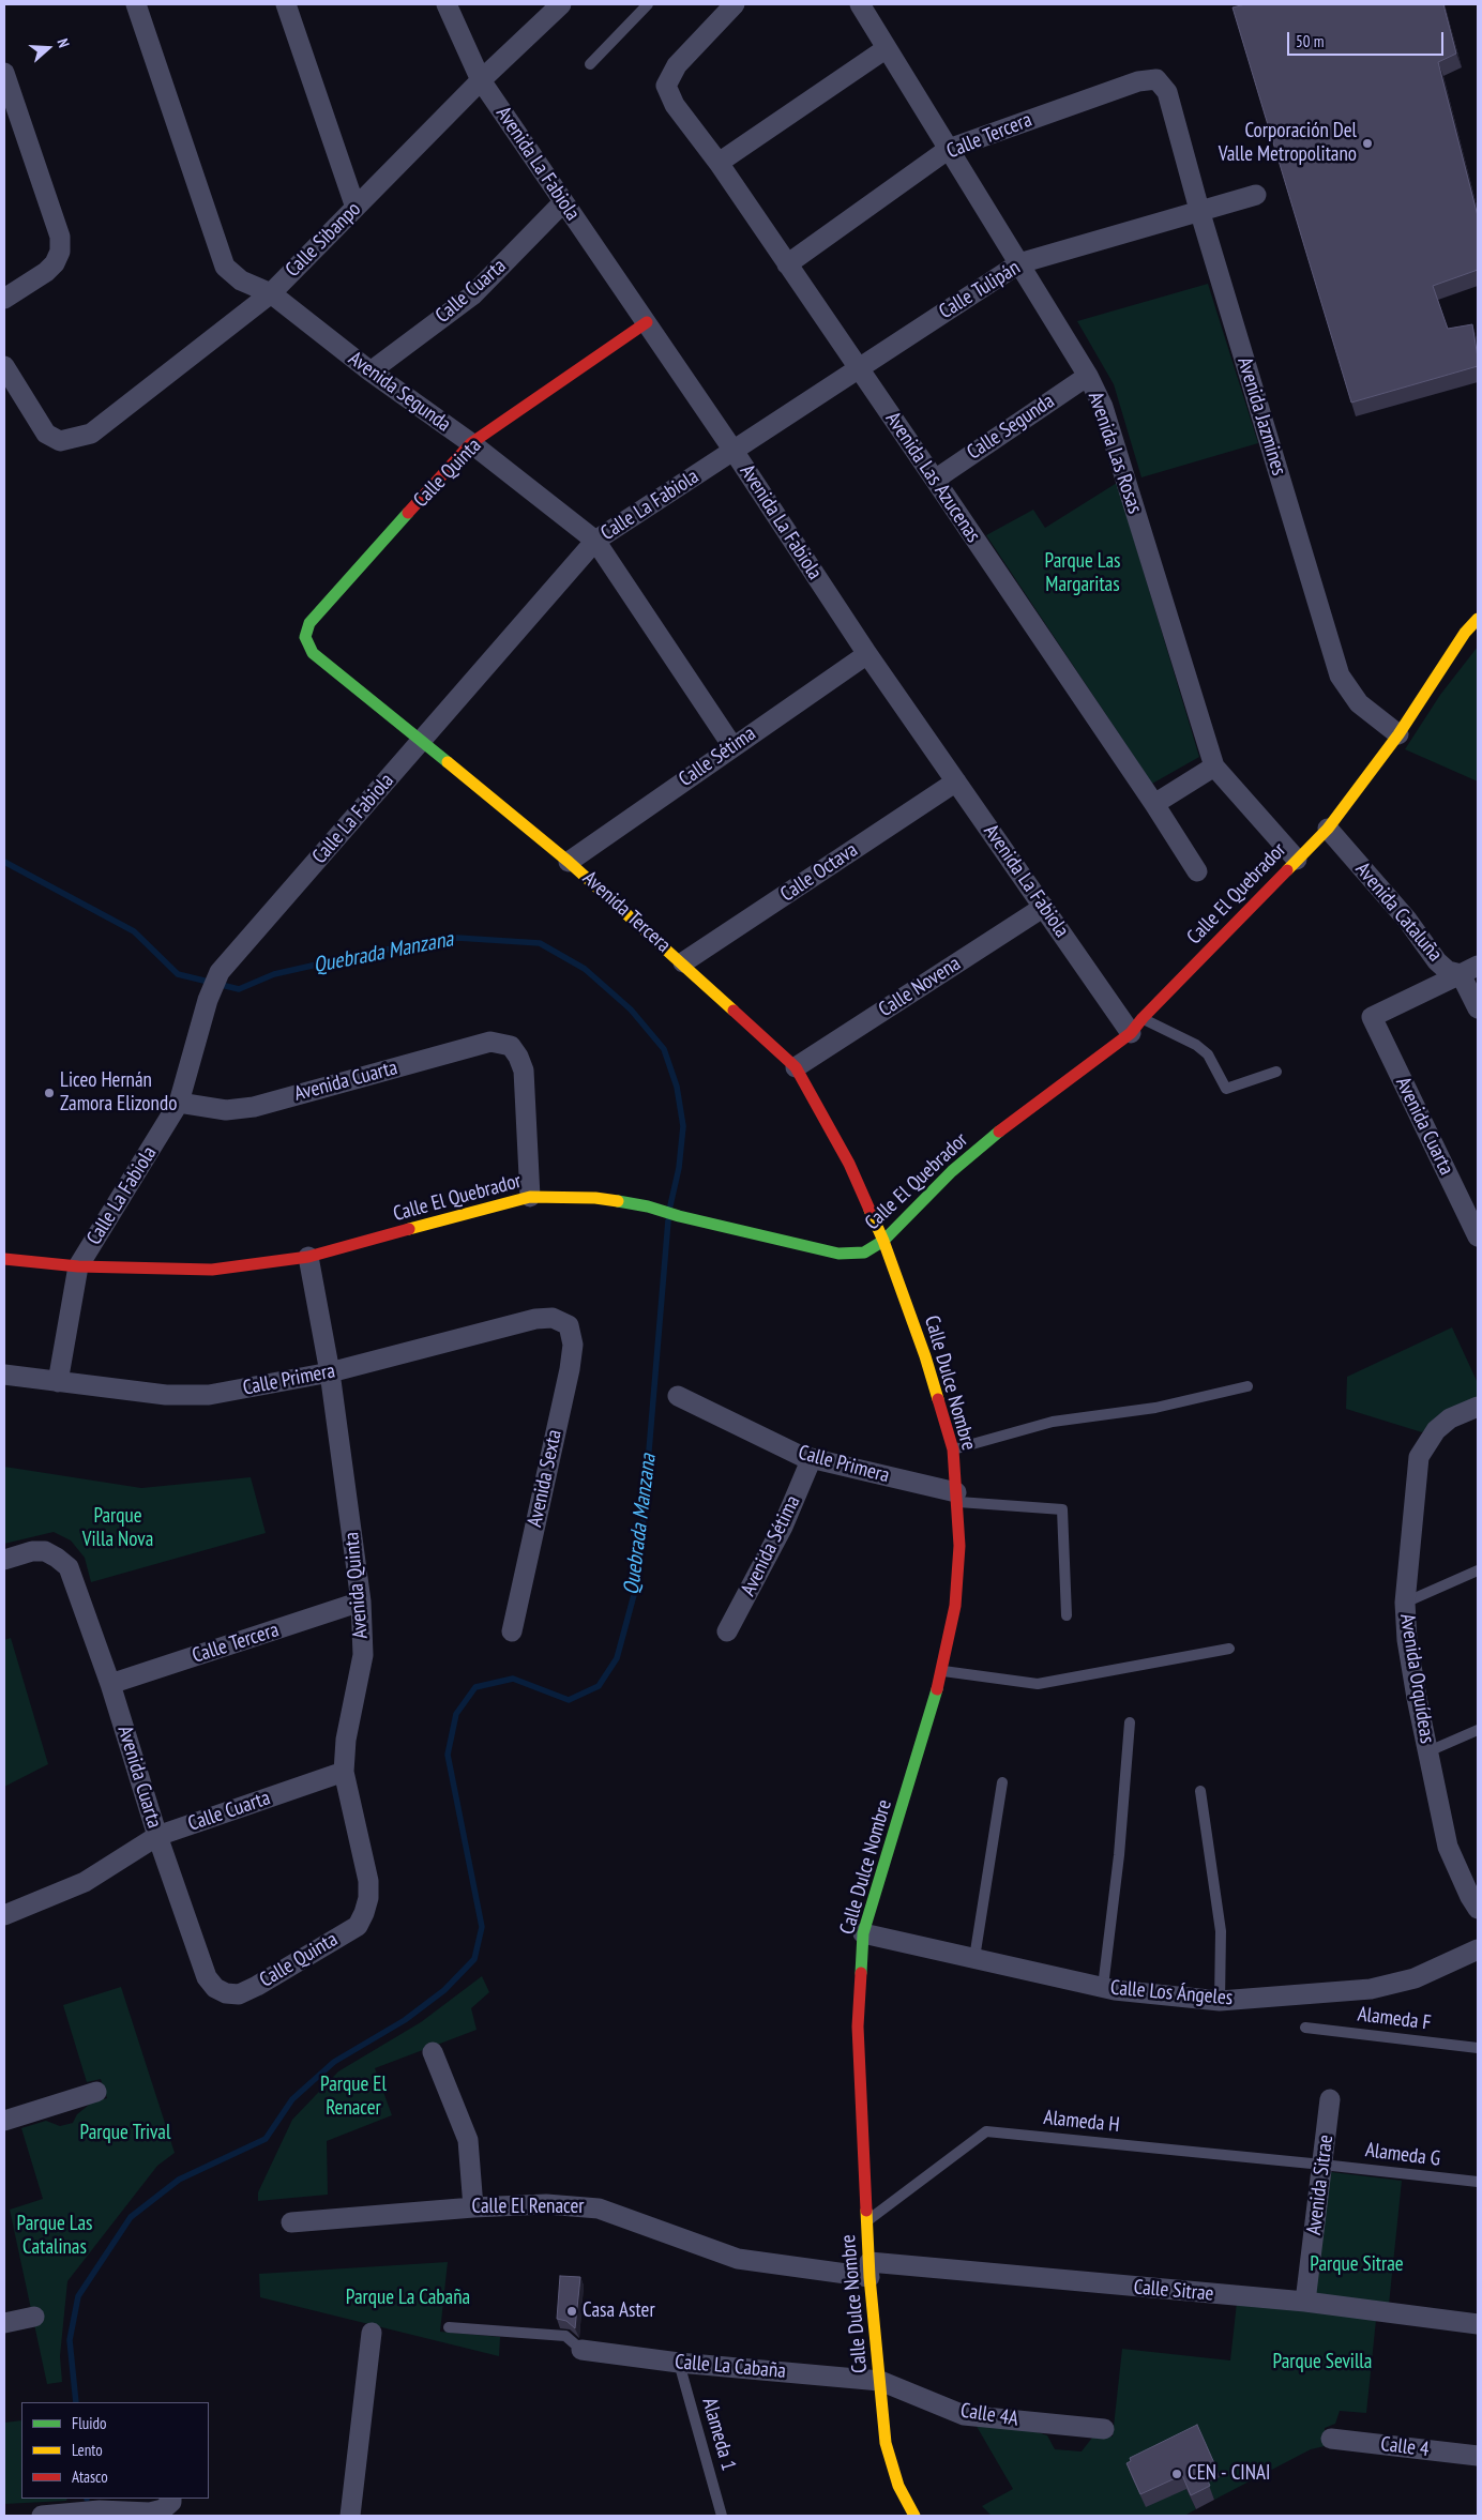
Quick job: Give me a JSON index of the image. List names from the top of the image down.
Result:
{
  "streets": {
    "street": [
      "Calle Tercera",
      "Avenida La Fabiola",
      "Calle Sibanpo",
      "Calle Tulipán",
      "Calle Cuarta",
      "Avenida Segunda",
      "Avenida Jazmines",
      "Calle Segunda",
      "Avenida Las Rosas",
      "Calle Quinta",
      "Avenida Las Azucenas",
      "Calle La Fabiola",
      "Calle Sétima",
      "Calle Octava",
      "Calle El Quebrador",
      "Avenida Tercera",
      "Avenida Cataluña",
      "Calle Novena",
      "Avenida Cuarta",
      "Calle Primera",
      "Calle Dulce Nombre",
      "Avenida Sexta",
      "Avenida Sétima",
      "Avenida Quinta",
      "Avenida Orquídeas",
      "Calle Los Ángeles",
      "Avenida Sitrae",
      "Calle El Renacer",
      "Calle Sitrae",
      "Calle La Cabaña",
      "Calle 4A",
      "Calle 4"
    ],
    "lane": [
      "Alameda F",
      "Alameda H",
      "Alameda G",
      "Alameda 1"
    ]
  },
  "crossings": [
    ["Calle Tercera", "Avenida Jazmines"],
    ["Calle Tercera", "Avenida Las Rosas"],
    ["Calle Tercera", "Avenida Las Azucenas"],
    ["Calle Tercera", "Avenida Cuarta"],
    ["Calle Tercera", "Avenida Quinta"],
    ["Avenida La Fabiola", "Calle Sibanpo"],
    ["Avenida La Fabiola", "Calle Tulipán"],
    ["Avenida La Fabiola", "Calle Cuarta"],
    ["Avenida La Fabiola", "Calle Quinta"],
    ["Avenida La Fabiola", "Calle La Fabiola"],
    ["Avenida La Fabiola", "Calle Sétima"],
    ["Avenida La Fabiola", "Calle Octava"],
    ["Avenida La Fabiola", "Calle El Quebrador"],
    ["Avenida La Fabiola", "Calle Novena"],
    ["Calle Sibanpo", "Avenida Segunda"],
    ["Calle Tulipán", "Avenida Jazmines"],
    ["Calle Tulipán", "Avenida Las Rosas"],
    ["Calle Tulipán", "Avenida Las Azucenas"],
    ["Calle Tulipán", "Calle La Fabiola"],
    ["Calle Cuarta", "Avenida Segunda"],
    ["Calle Cuarta", "Avenida Cuarta"],
    ["Calle Cuarta", "Avenida Quinta"],
    ["Avenida Segunda", "Calle Quinta"],
    ["Avenida Segunda", "Calle La Fabiola"],
    ["Avenida Segunda", "Calle Sétima"],
    ["Avenida Jazmines", "Calle El Quebrador"],
    ["Calle Segunda", "Avenida Las Rosas"],
    ["Calle Segunda", "Avenida Las Azucenas"],
    ["Avenida Las Rosas", "Calle El Quebrador"],
    ["Calle Quinta", "Avenida Tercera"],
    ["Calle Quinta", "Avenida Cuarta"],
    ["Calle Quinta", "Avenida Quinta"],
    ["Calle La Fabiola", "Calle El Quebrador"],
    ["Calle La Fabiola", "Avenida Tercera"],
    ["Calle La Fabiola", "Avenida Cuarta"],
    ["Calle Sétima", "Avenida Tercera"],
    ["Calle Octava", "Avenida Tercera"],
    ["Calle El Quebrador", "Avenida Tercera"],
    ["Calle El Quebrador", "Avenida Cataluña"],
    ["Calle El Quebrador", "Avenida Cuarta"],
    ["Calle El Quebrador", "Calle Dulce Nombre"],
    ["Calle El Quebrador", "Avenida Quinta"],
    ["Avenida Tercera", "Calle Novena"],
    ["Avenida Tercera", "Calle Dulce Nombre"],
    ["Avenida Cataluña", "Avenida Cuarta"],
    ["Calle Primera", "Calle Dulce Nombre"],
    ["Calle Primera", "Avenida Sexta"],
    ["Calle Primera", "Avenida Sétima"],
    ["Calle Primera", "Avenida Quinta"],
    ["Calle Dulce Nombre", "Calle Los Ángeles"],
    ["Calle Dulce Nombre", "Alameda H"],
    ["Calle Dulce Nombre", "Calle El Renacer"],
    ["Calle Dulce Nombre", "Calle Sitrae"],
    ["Calle Dulce Nombre", "Calle La Cabaña"],
    ["Calle Dulce Nombre", "Calle 4A"],
    ["Alameda H", "Alameda G"],
    ["Alameda H", "Avenida Sitrae"],
    ["Alameda G", "Avenida Sitrae"],
    ["Avenida Sitrae", "Calle Sitrae"],
    ["Calle El Renacer", "Calle Sitrae"],
    ["Calle La Cabaña", "Calle 4A"],
    ["Calle La Cabaña", "Alameda 1"]
  ],
  "water": ["Quebrada Manzana"],
  "parks": [
    "Parque Las Margaritas",
    "Parque Villa Nova",
    "Parque El Renacer",
    "Parque Trival",
    "Parque Las Catalinas",
    "Parque Sitrae",
    "Parque La Cabaña",
    "Parque Sevilla"
  ],
  "places": [
    "Corporación Del Valle Metropolitano",
    "Liceo Hernán Zamora Elizondo",
    "Casa Aster",
    "CEN - CINAI"
  ],
  "legend": ["Fluido", "Lento", "Atasco"],
  "scale_bar": "50 m",
  "north": "right"
}
